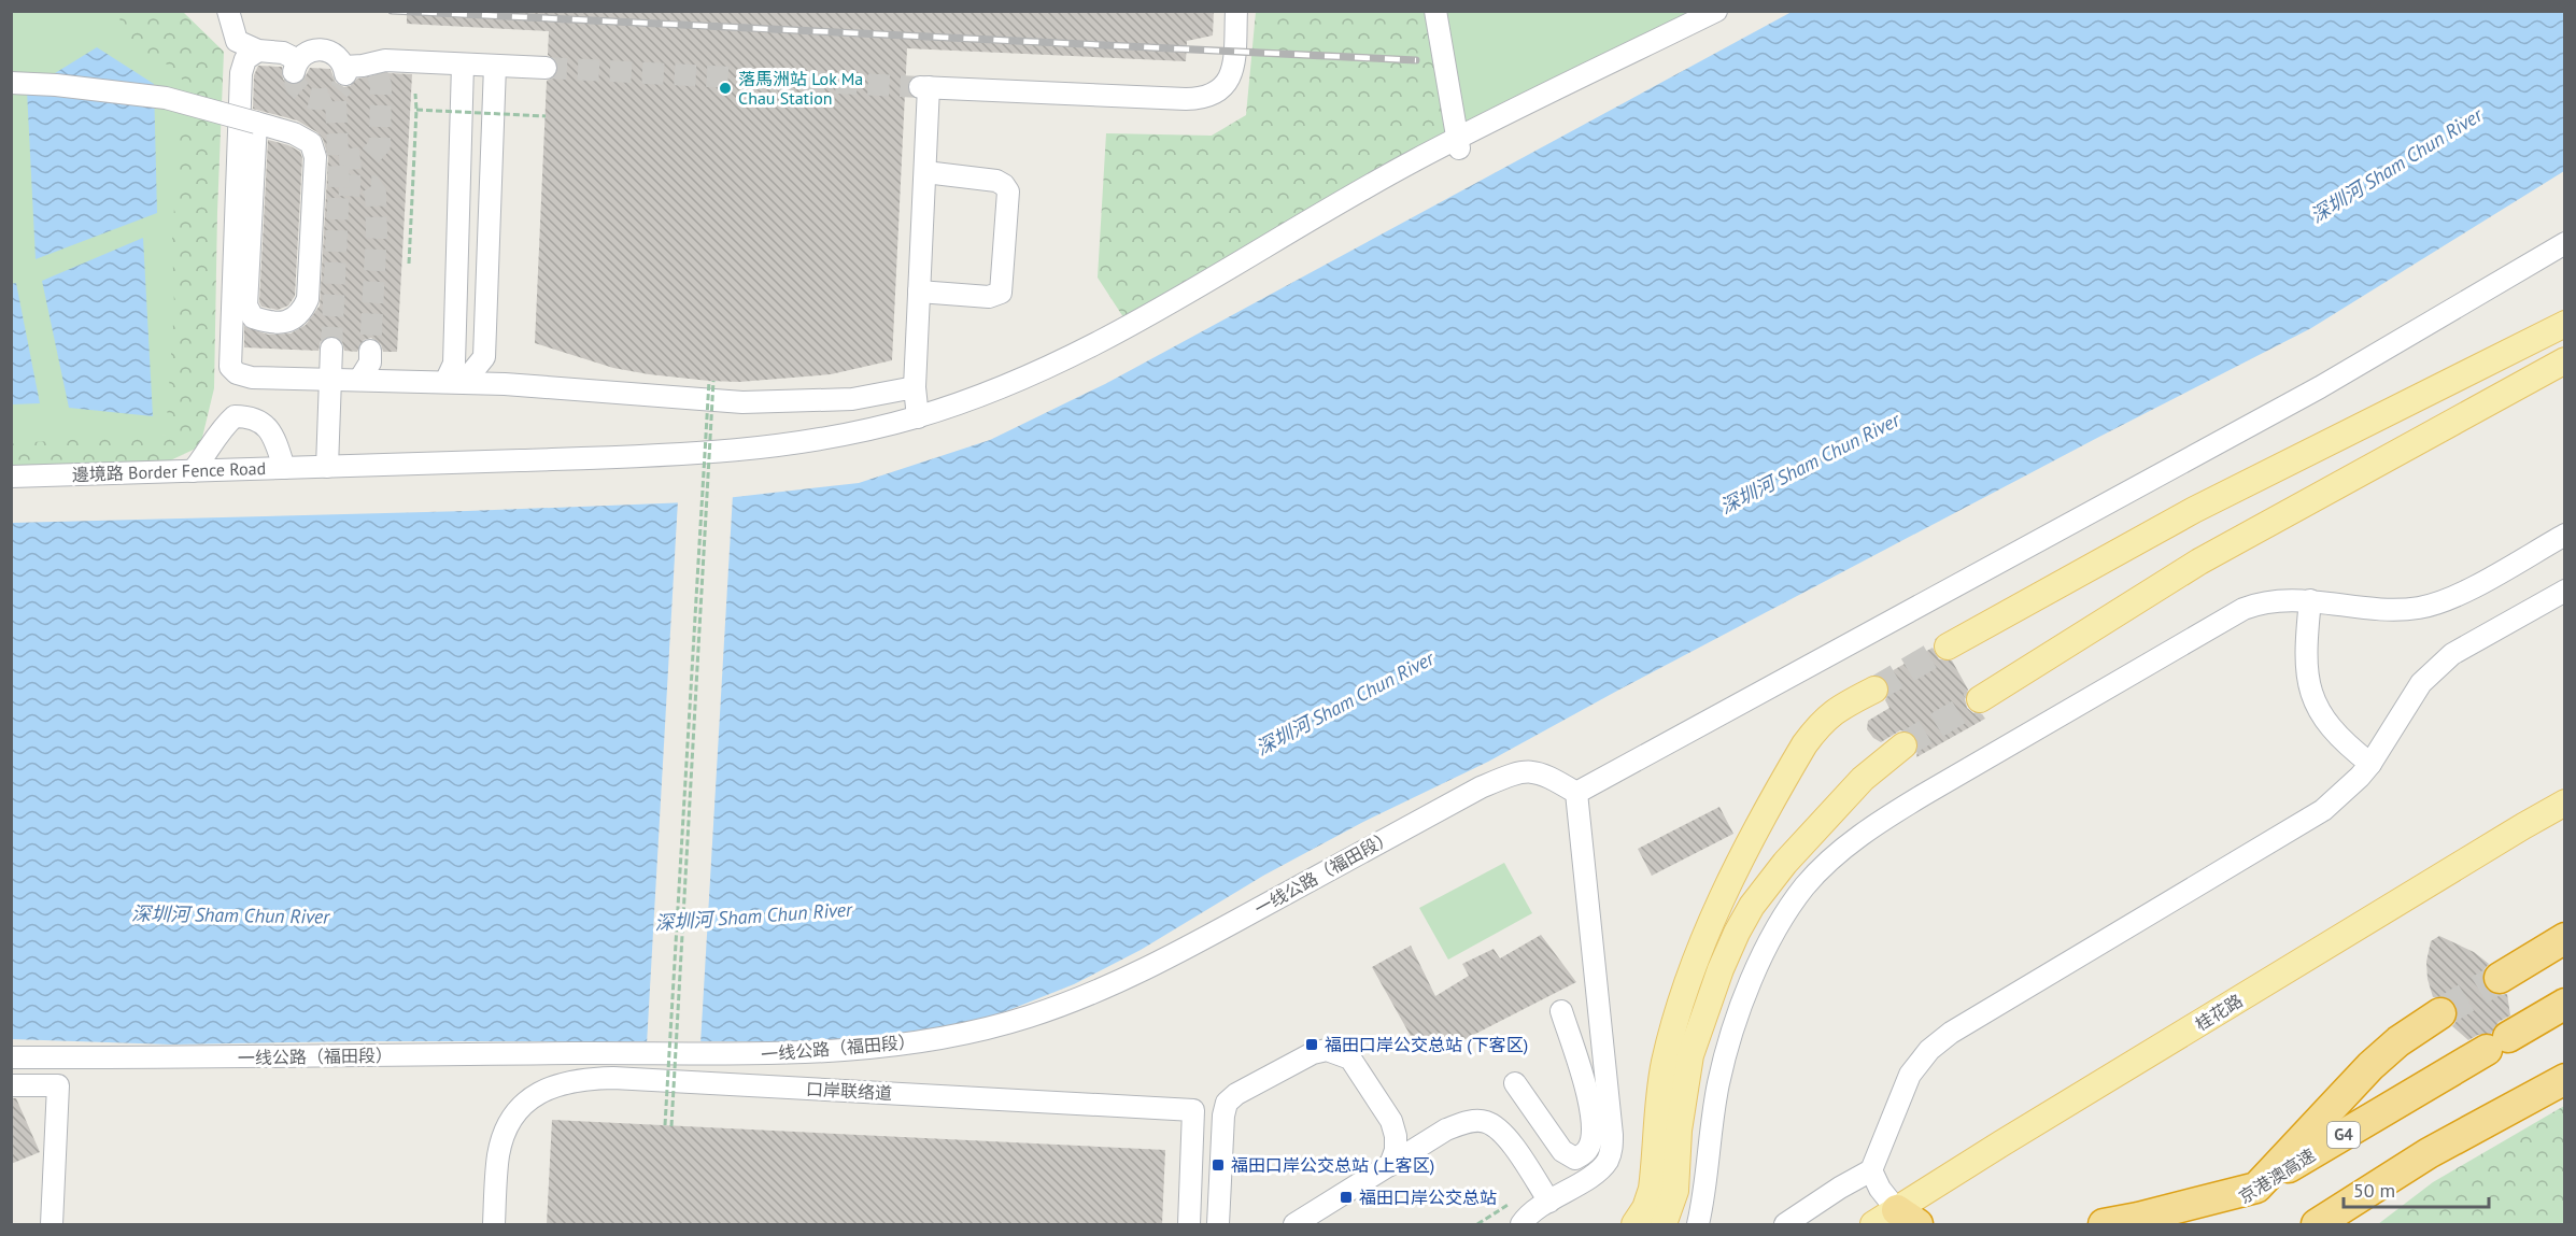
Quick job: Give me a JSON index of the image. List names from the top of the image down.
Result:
{
  "streets": {
    "highway": ["G4", "京港澳高速"],
    "main road": ["桂花路"],
    "street": ["邊境路 Border Fence Road", "一线公路（福田段）", "口岸联络道"]
  },
  "water": ["深圳河 Sham Chun River"],
  "places": {
    "other": ["落馬洲站 Lok Ma Chau Station"],
    "transit": ["福田口岸公交总站 (下客区)", "福田口岸公交总站 (上客区)", "福田口岸公交总站"]
  },
  "scale_bar": "50 m"
}
